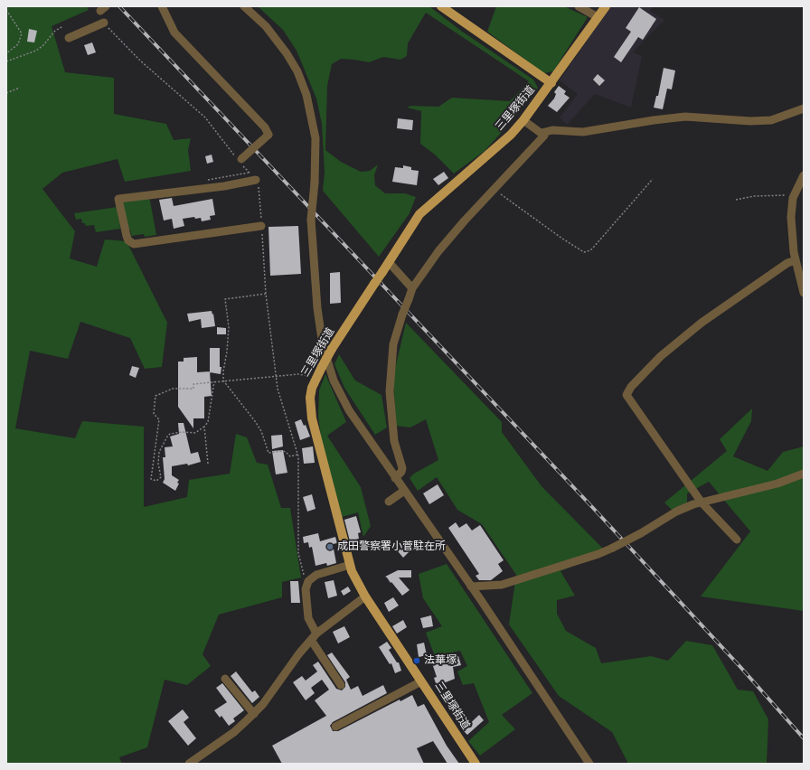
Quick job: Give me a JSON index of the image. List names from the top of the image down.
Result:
{
  "streets": {
    "main road": ["三里塚街道"]
  },
  "places": ["成田警察署小菅駐在所", "法華塚"]
}
